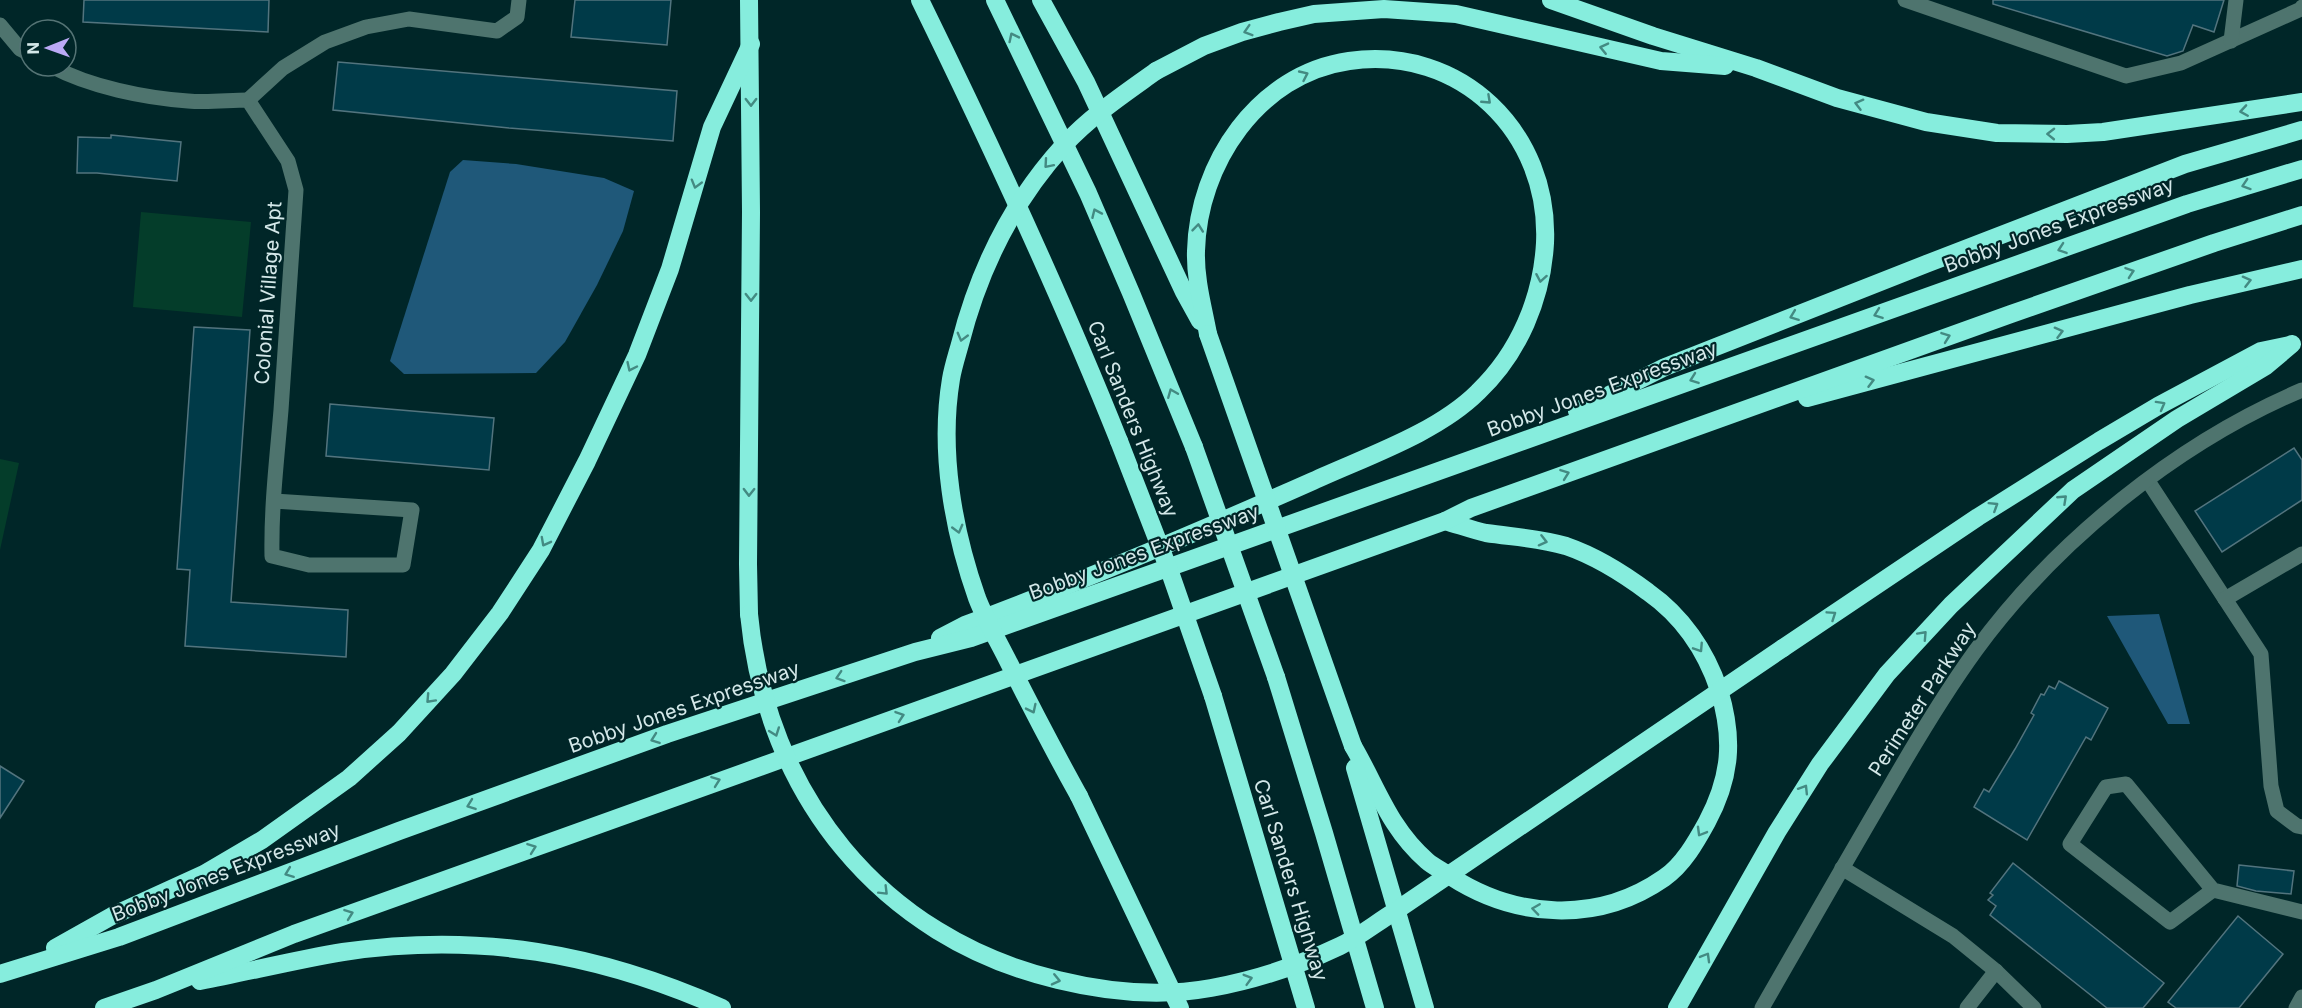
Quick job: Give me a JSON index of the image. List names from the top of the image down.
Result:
{
  "streets": {
    "highway": ["Bobby Jones Expressway", "Carl Sanders Highway"],
    "street": ["Colonial Village Apt", "Perimeter Parkway"]
  },
  "north": "left"
}
